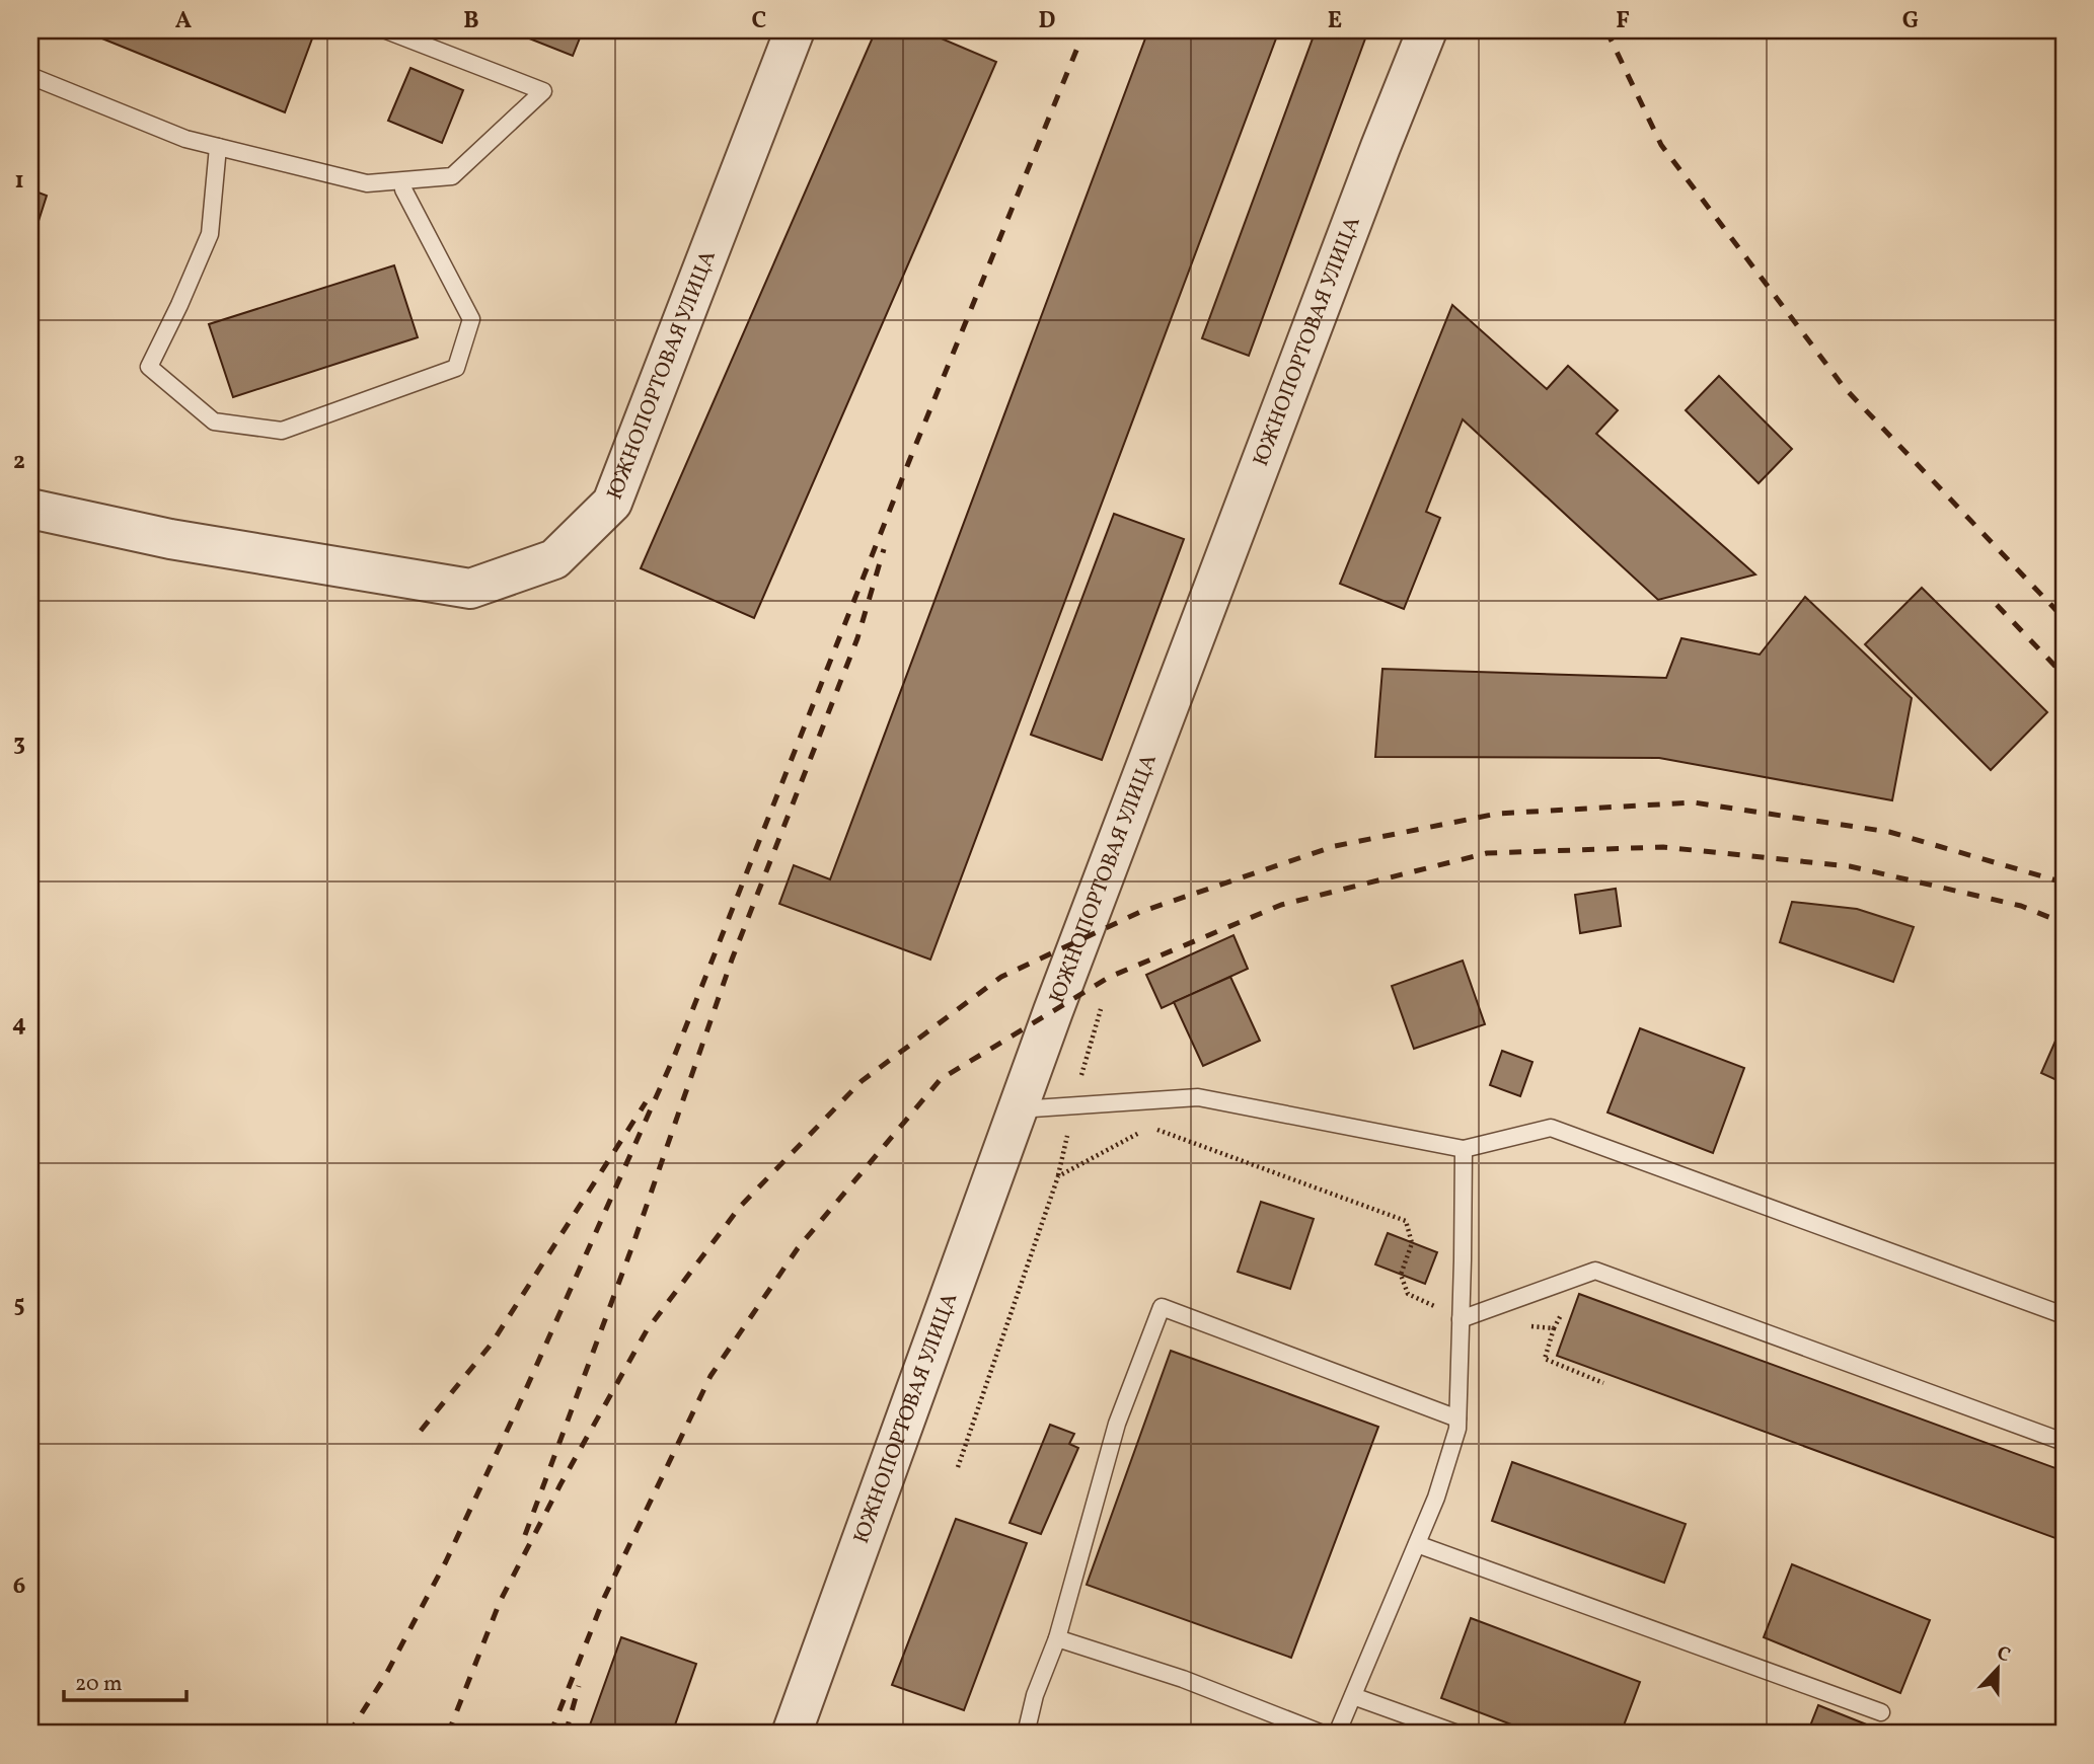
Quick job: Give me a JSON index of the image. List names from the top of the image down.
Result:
{
  "streets": {
    "street": ["ЮЖНОПОРТОВАЯ УЛИЦА"]
  },
  "scale_bar": "20 m",
  "north": "top",
  "grid": {
    "columns": [
      "A",
      "B",
      "C",
      "D",
      "E",
      "F",
      "G"
    ],
    "rows": [
      "1",
      "2",
      "3",
      "4",
      "5",
      "6"
    ]
  }
}
